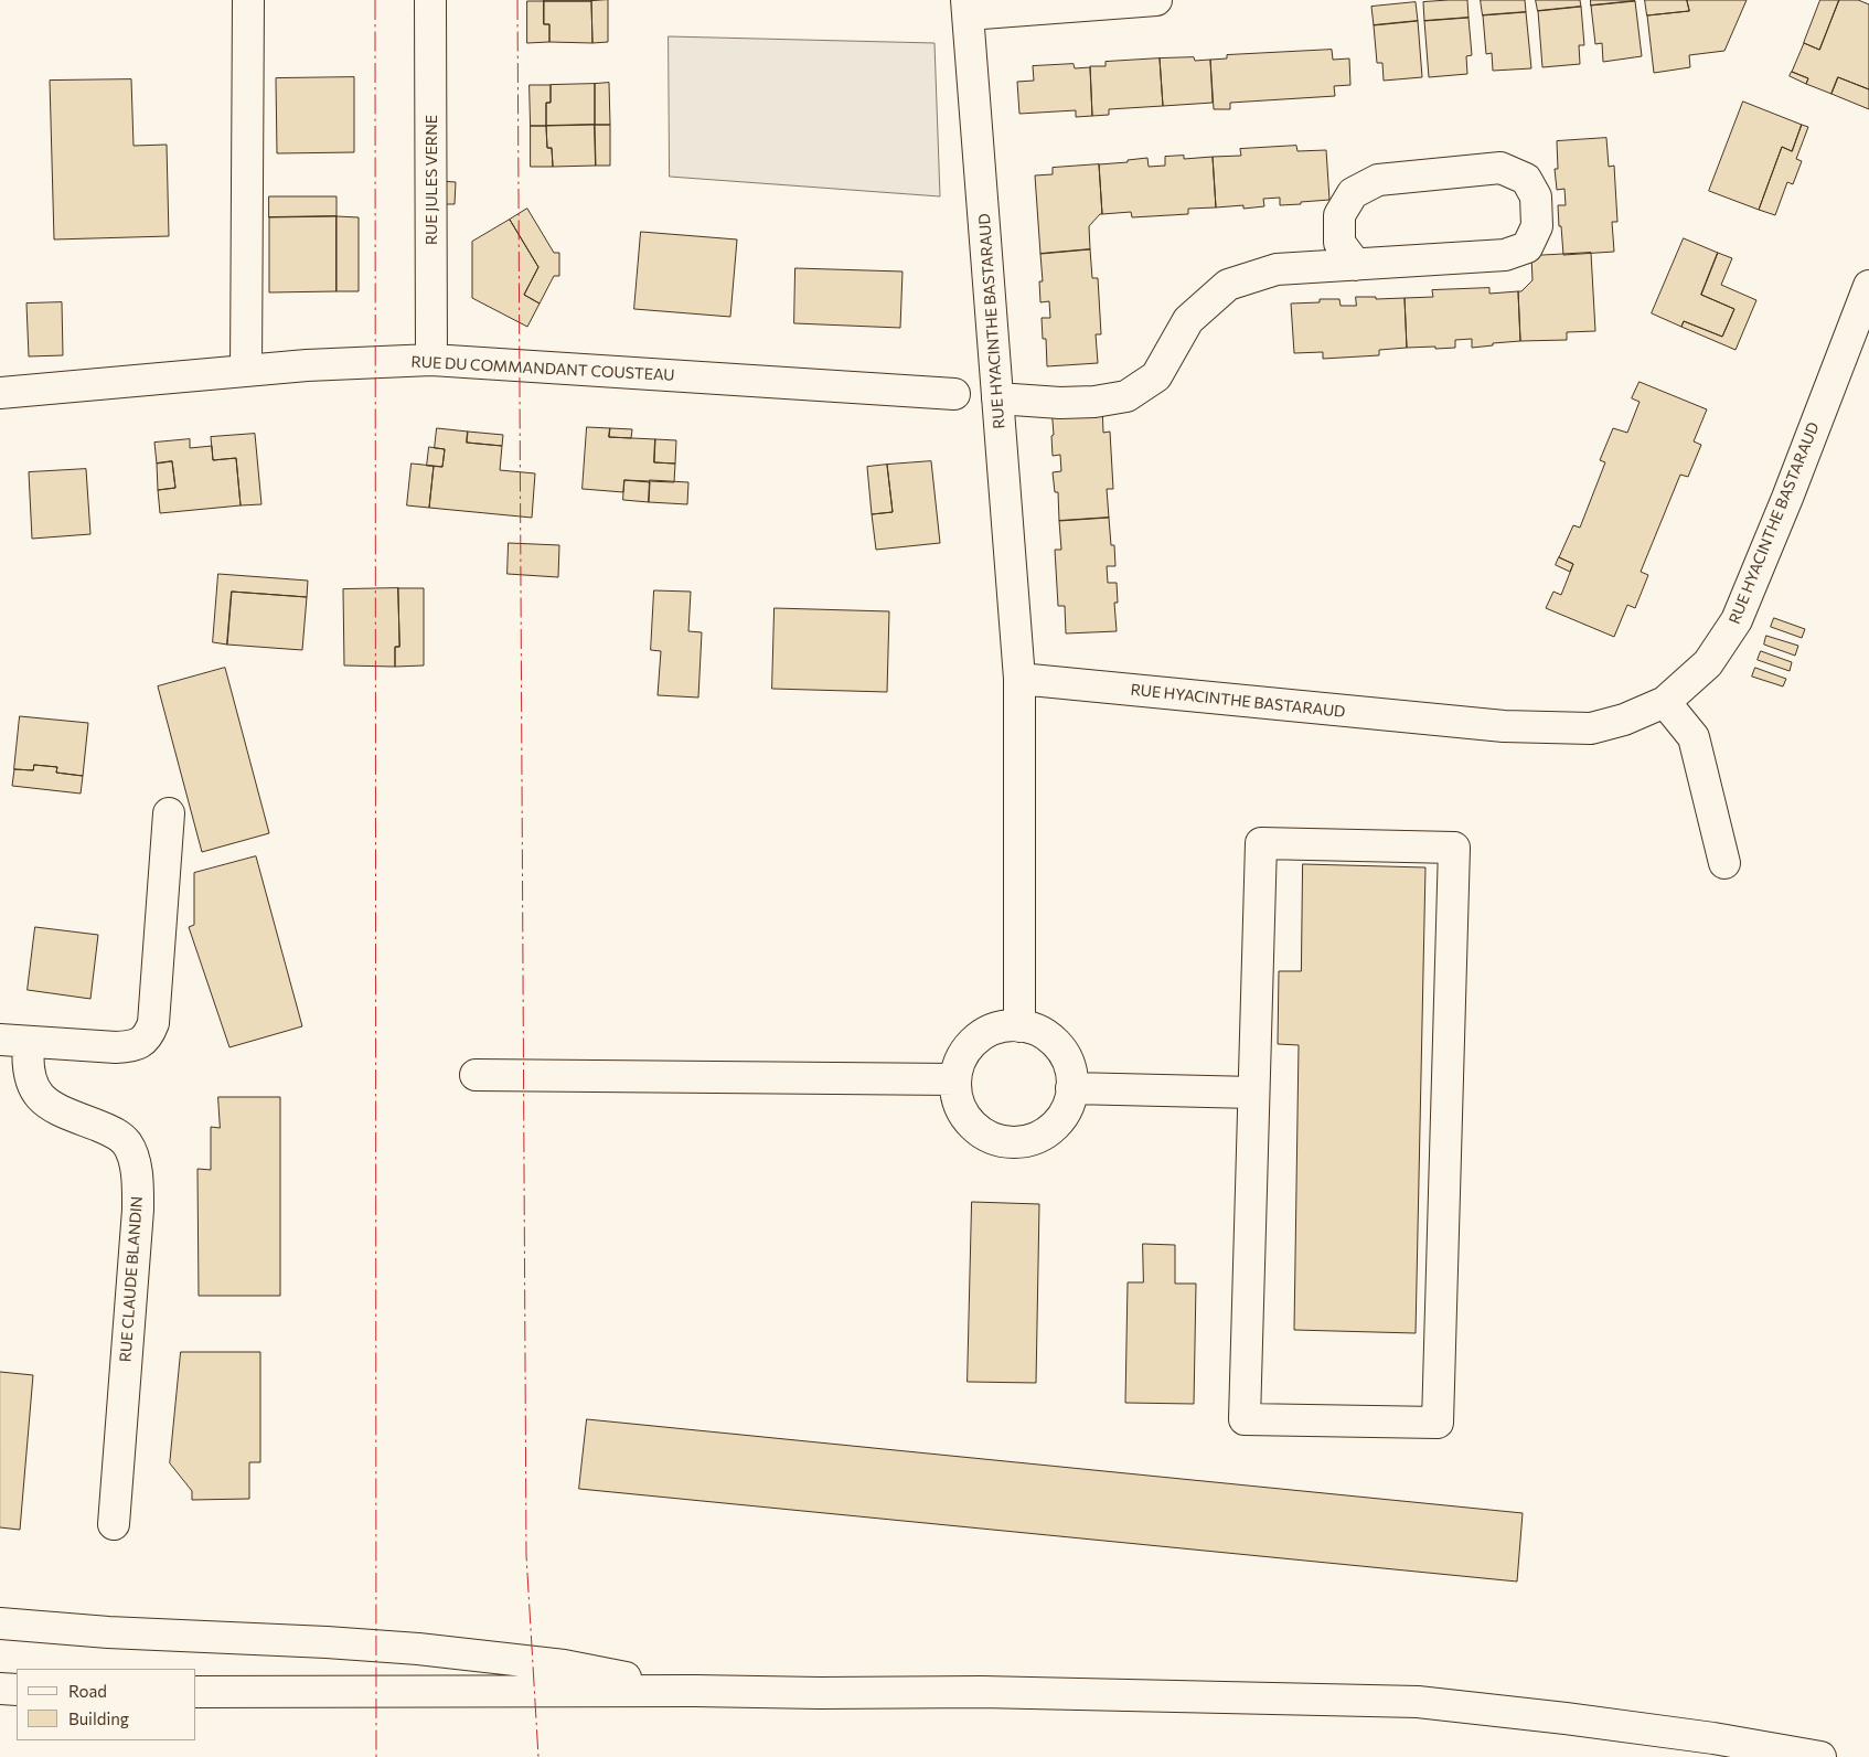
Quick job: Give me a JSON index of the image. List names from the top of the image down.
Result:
{
  "streets": {
    "main road": [
      "RUE JULES VERNE",
      "RUE HYACINTHE BASTARAUD",
      "RUE DU COMMANDANT COUSTEAU",
      "RUE CLAUDE BLANDIN"
    ]
  },
  "crossings": [
    ["RUE JULES VERNE", "RUE DU COMMANDANT COUSTEAU"]
  ],
  "legend": ["Road", "Building"]
}
